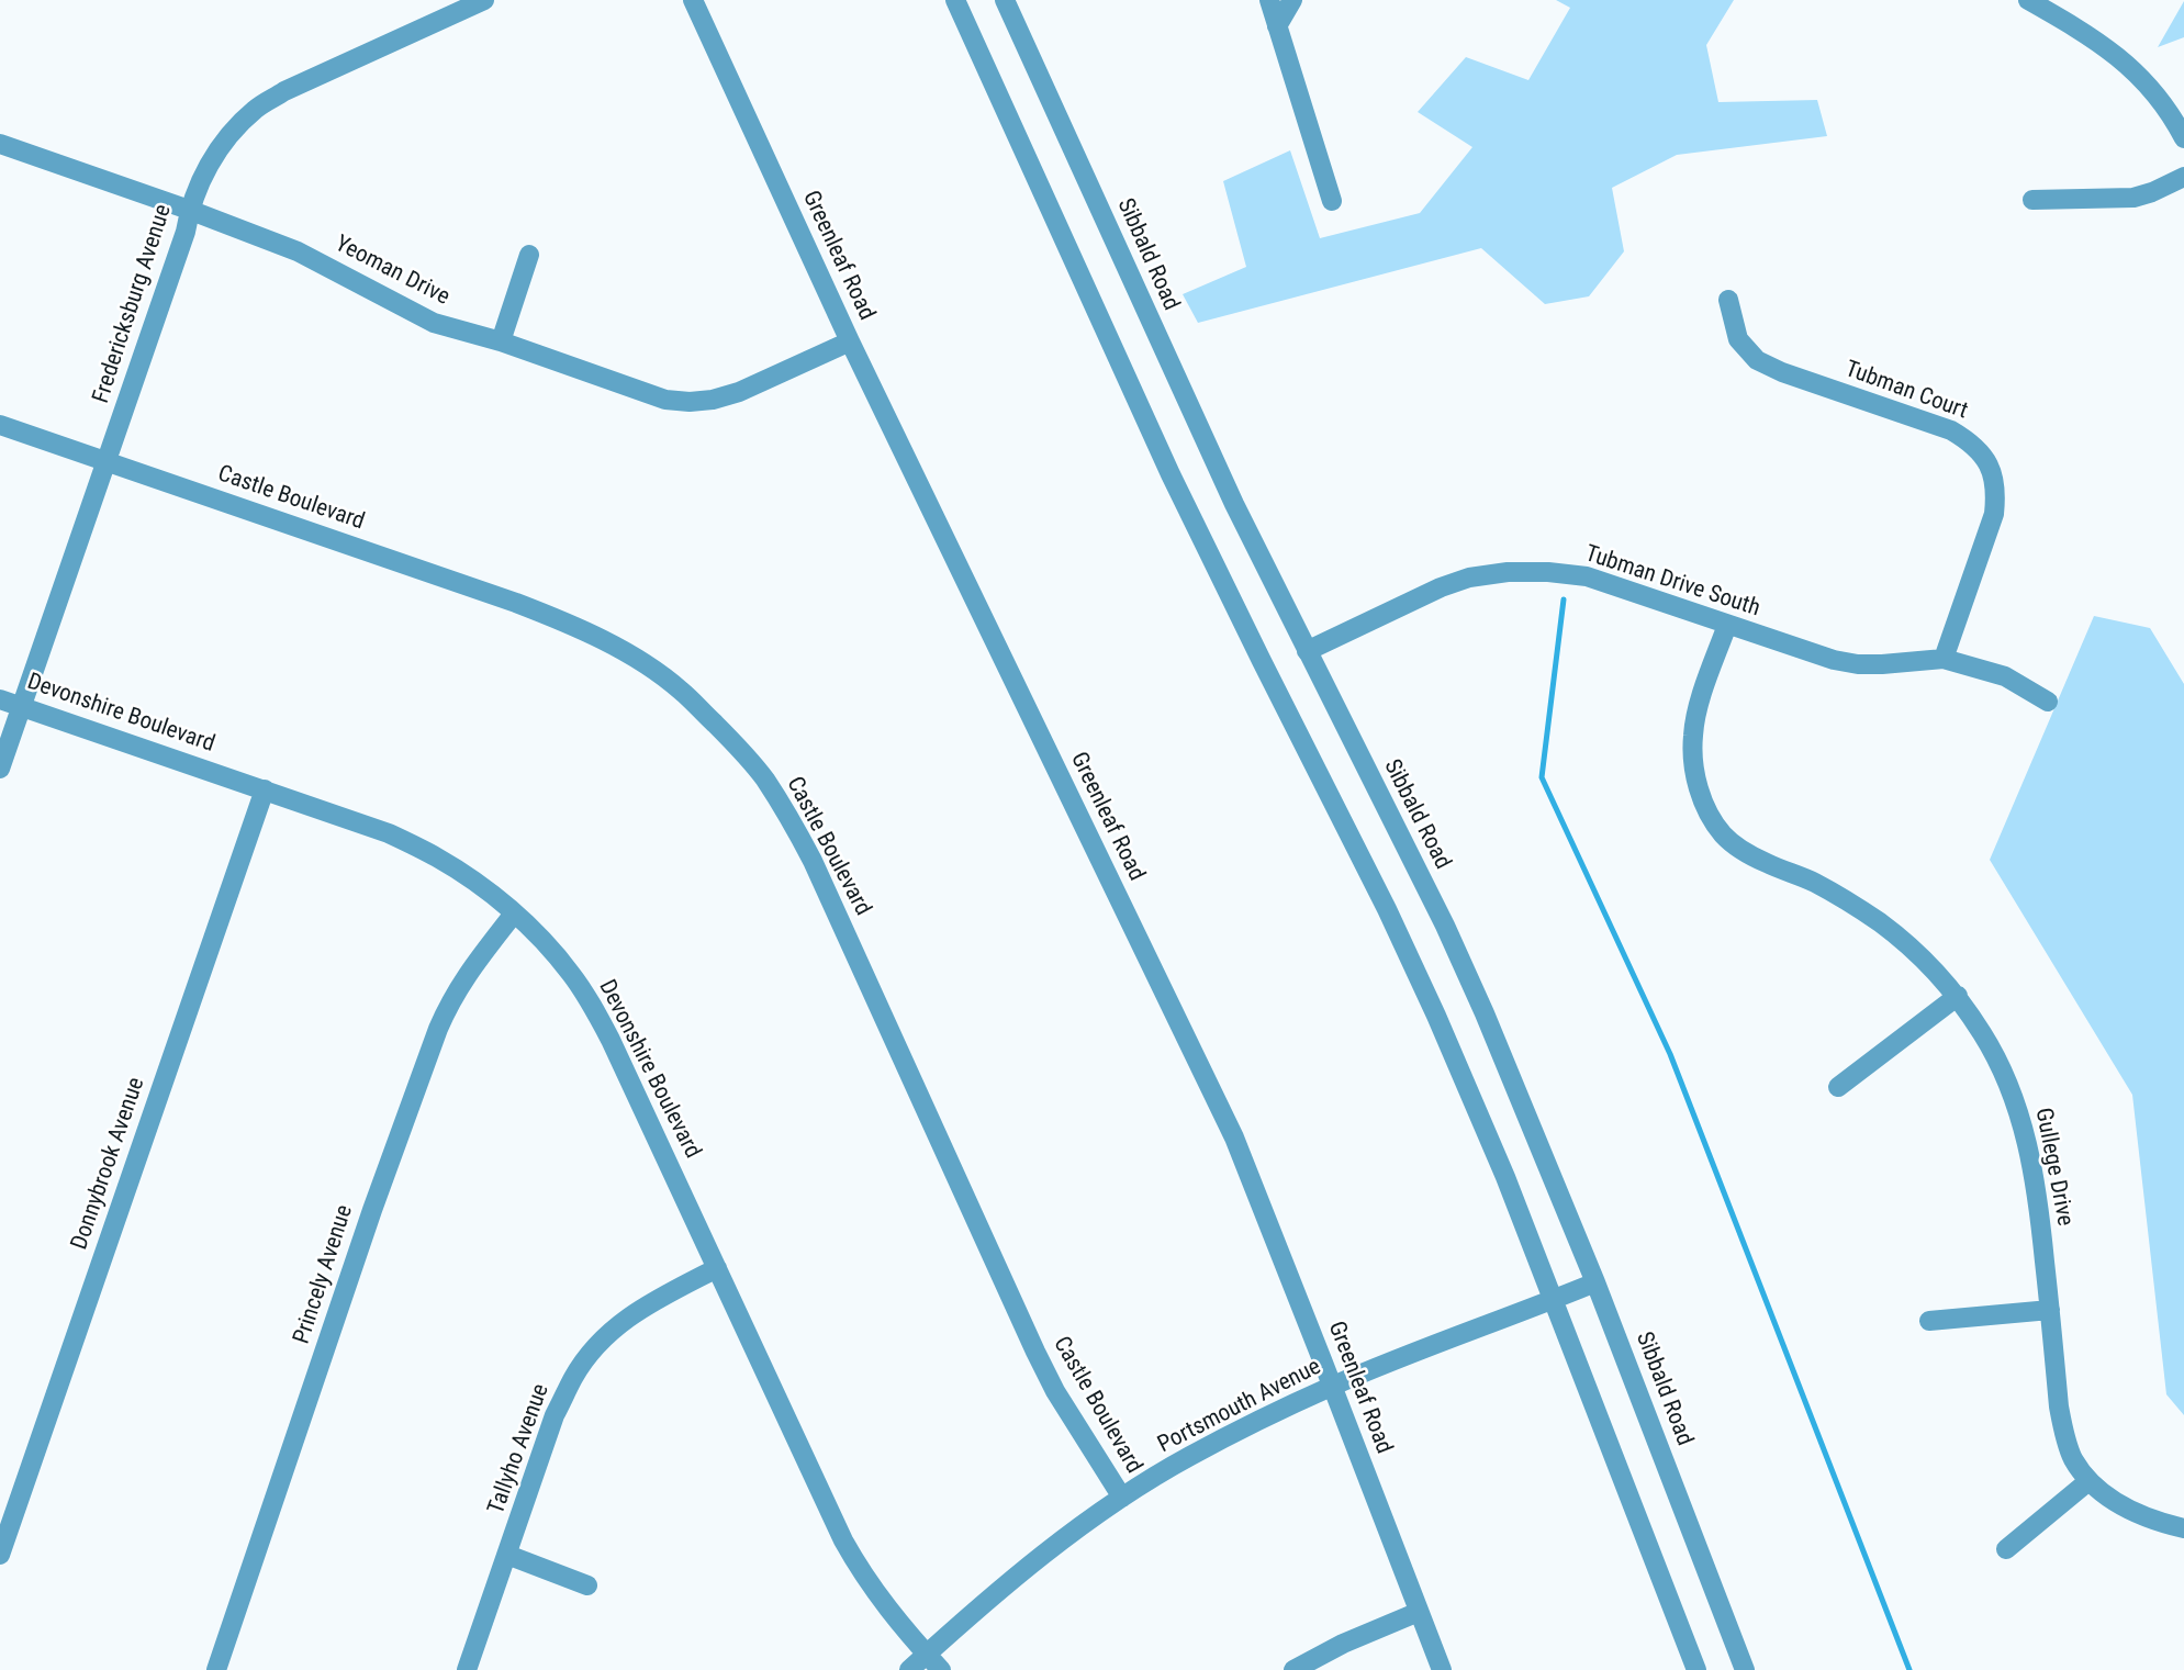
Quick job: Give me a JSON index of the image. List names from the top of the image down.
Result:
{
  "streets": {
    "street": [
      "Sibbald Road",
      "Greenleaf Road",
      "Yeoman Drive",
      "Fredericksburg Avenue",
      "Tubman Court",
      "Castle Boulevard",
      "Tubman Drive South",
      "Devonshire Boulevard",
      "Donnybrook Avenue",
      "Gullege Drive",
      "Princely Avenue",
      "Portsmouth Avenue",
      "Tallyho Avenue"
    ]
  },
  "crossings": [
    ["Sibbald Road", "Tubman Drive South"],
    ["Sibbald Road", "Portsmouth Avenue"],
    ["Greenleaf Road", "Yeoman Drive"],
    ["Greenleaf Road", "Portsmouth Avenue"],
    ["Yeoman Drive", "Fredericksburg Avenue"],
    ["Fredericksburg Avenue", "Castle Boulevard"],
    ["Fredericksburg Avenue", "Devonshire Boulevard"],
    ["Tubman Court", "Tubman Drive South"],
    ["Castle Boulevard", "Portsmouth Avenue"],
    ["Tubman Drive South", "Gullege Drive"],
    ["Devonshire Boulevard", "Donnybrook Avenue"],
    ["Devonshire Boulevard", "Princely Avenue"],
    ["Devonshire Boulevard", "Portsmouth Avenue"],
    ["Devonshire Boulevard", "Tallyho Avenue"]
  ]
}
